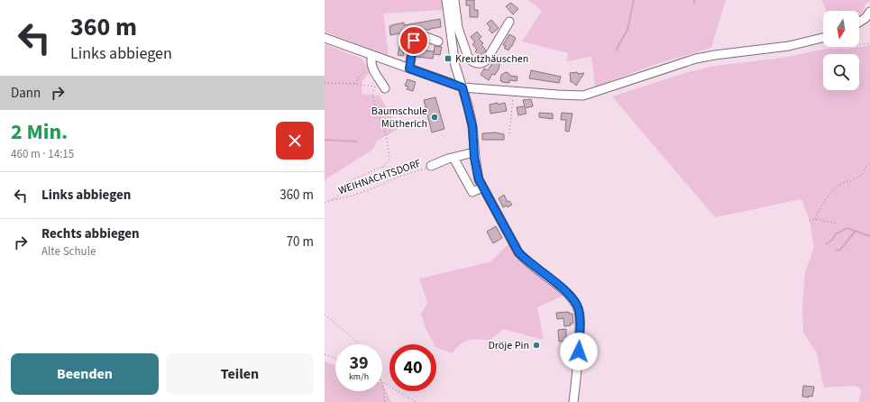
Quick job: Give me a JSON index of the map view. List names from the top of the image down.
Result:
{
  "streets": {
    "path": ["WEIHNACHTSDORF"]
  },
  "places": {
    "transit": ["Kreutzhäuschen"],
    "other": ["Baumschule Mütherich", "Dröje Pin"]
  },
  "north": "bottom",
  "page": {
    "turn": ["360 m", "Links abbiegen"],
    "then": "Dann",
    "heading": ["2 Min.", "460 m · 14:15"],
    "list": [
      {
        "name": "Links abbiegen",
        "value": "360 m"
      },
      {
        "name": "Rechts abbiegen",
        "note": "Alte Schule",
        "value": "70 m"
      }
    ],
    "speed": "39 km/h",
    "limit": "40",
    "buttons": ["Beenden", "Teilen"]
  }
}
